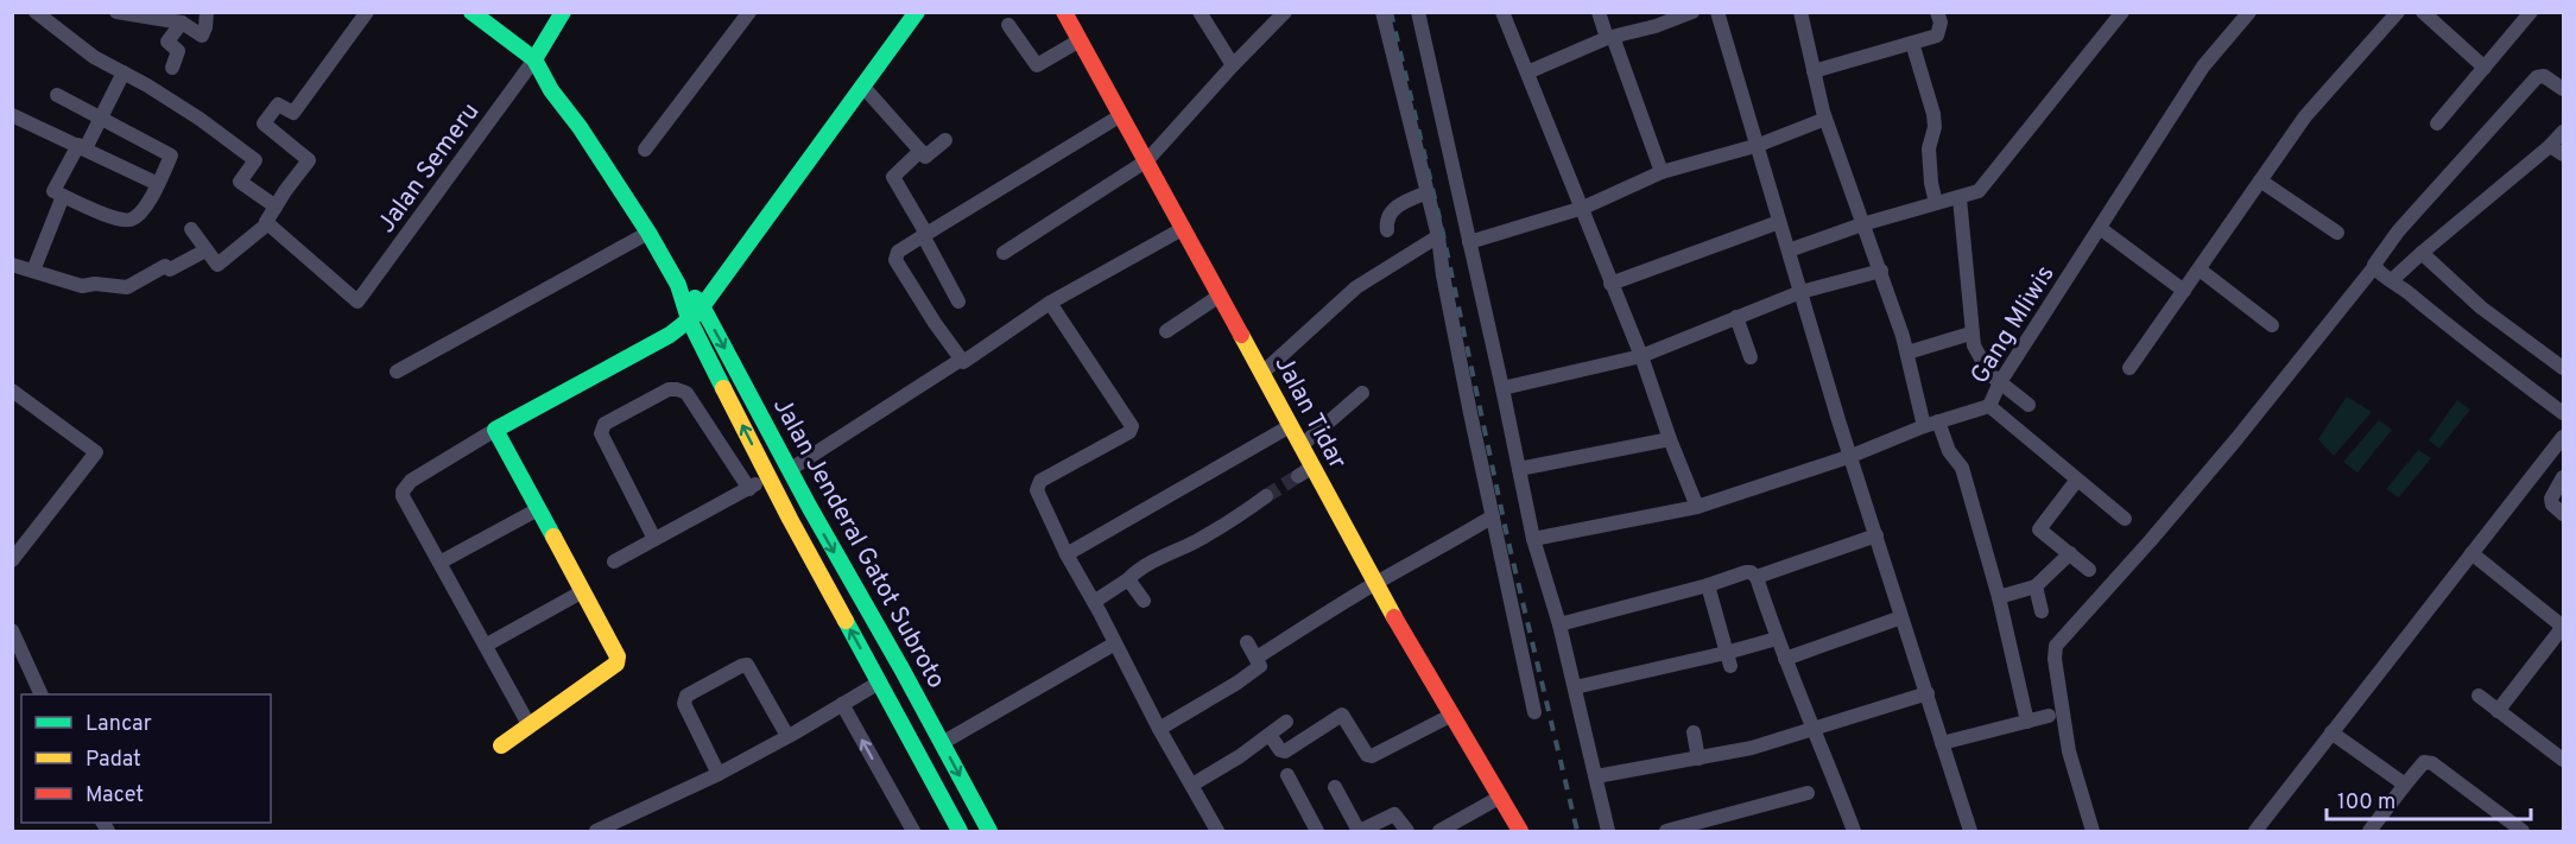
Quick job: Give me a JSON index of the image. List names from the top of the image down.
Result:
{
  "streets": {
    "street": [
      "Jalan Semeru",
      "Gang Mliwis",
      "Jalan Tidar",
      "Jalan Jenderal Gatot Subroto"
    ]
  },
  "crossings": [
    ["Jalan Semeru", "Jalan Jenderal Gatot Subroto"]
  ],
  "legend": ["Lancar", "Padat", "Macet"],
  "scale_bar": "100 m"
}
